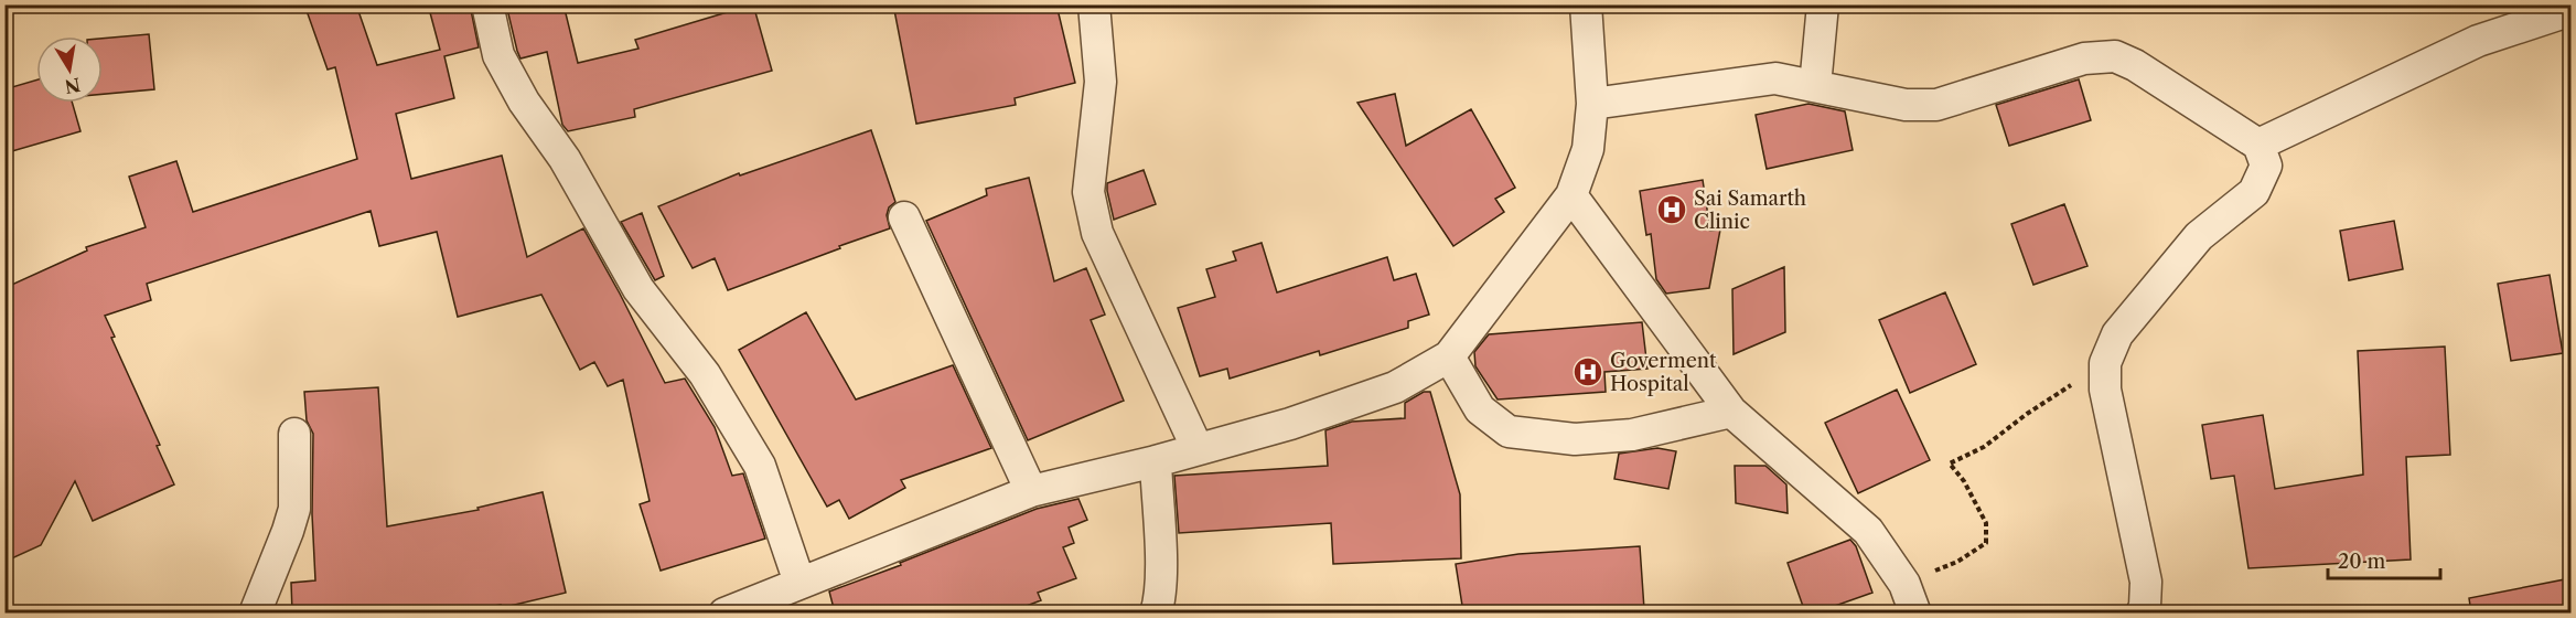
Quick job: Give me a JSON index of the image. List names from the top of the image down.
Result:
{
  "places": {
    "hospital": ["Sai Samarth Clinic", "Goverment Hospital"]
  },
  "scale_bar": "20 m",
  "north": "bottom"
}
